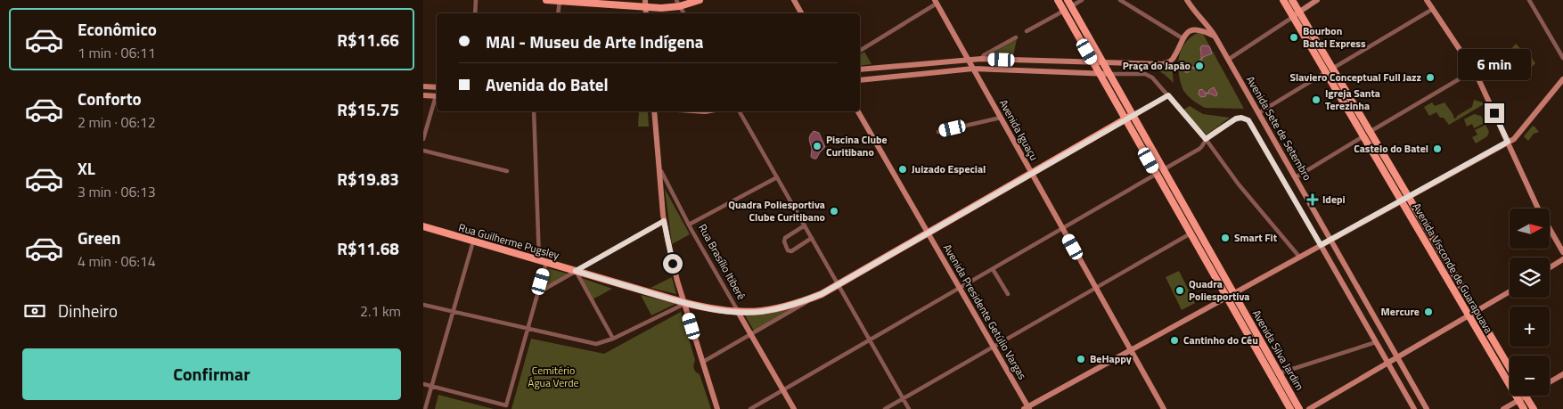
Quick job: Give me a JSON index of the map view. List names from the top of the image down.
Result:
{
  "streets": {
    "main road": [
      "Avenida Sete de Setembro",
      "Avenida Iguaçu",
      "Rua Guilherme Pugsley",
      "Rua Brasílio Itiberê",
      "Avenida Visconde de Guarapuava",
      "Avenida Presidente Getúlio Vargas",
      "Avenida Silva Jardim"
    ]
  },
  "crossings": [
    ["Avenida Iguaçu", "Rua Guilherme Pugsley"],
    ["Rua Guilherme Pugsley", "Rua Brasílio Itiberê"],
    ["Rua Guilherme Pugsley", "Avenida Presidente Getúlio Vargas"],
    ["Rua Guilherme Pugsley", "Avenida Silva Jardim"]
  ],
  "parks": ["Cemitério Água Verde"],
  "places": {
    "other": [
      "Bourbon Batel Express",
      "Praça do Japão",
      "Slaviero Conceptual Full Jazz",
      "Igreja Santa Terezinha",
      "Piscina Clube Curitibano",
      "Castelo do Batel",
      "Juizado Especial",
      "Quadra Poliesportiva Clube Curitibano",
      "Smart Fit",
      "Quadra Poliesportiva",
      "Mercure",
      "Cantinho do Céu",
      "BeHappy"
    ],
    "health": ["Idepi"]
  },
  "north": "right",
  "page": {
    "list": [
      {
        "name": "Econômico",
        "note": "1 min · 06:11",
        "value": "R$11.66"
      },
      {
        "name": "Conforto",
        "note": "2 min · 06:12",
        "value": "R$15.75"
      },
      {
        "name": "XL",
        "note": "3 min · 06:13",
        "value": "R$19.83"
      },
      {
        "name": "Green",
        "note": "4 min · 06:14",
        "value": "R$11.68"
      }
    ],
    "banner": ["MAI - Museu de Arte Indígena", "Avenida do Batel"],
    "bubble": "6 min",
    "map_buttons": ["+", "−"],
    "pay": ["Dinheiro", "2.1 km"],
    "buttons": "Confirmar"
  }
}
